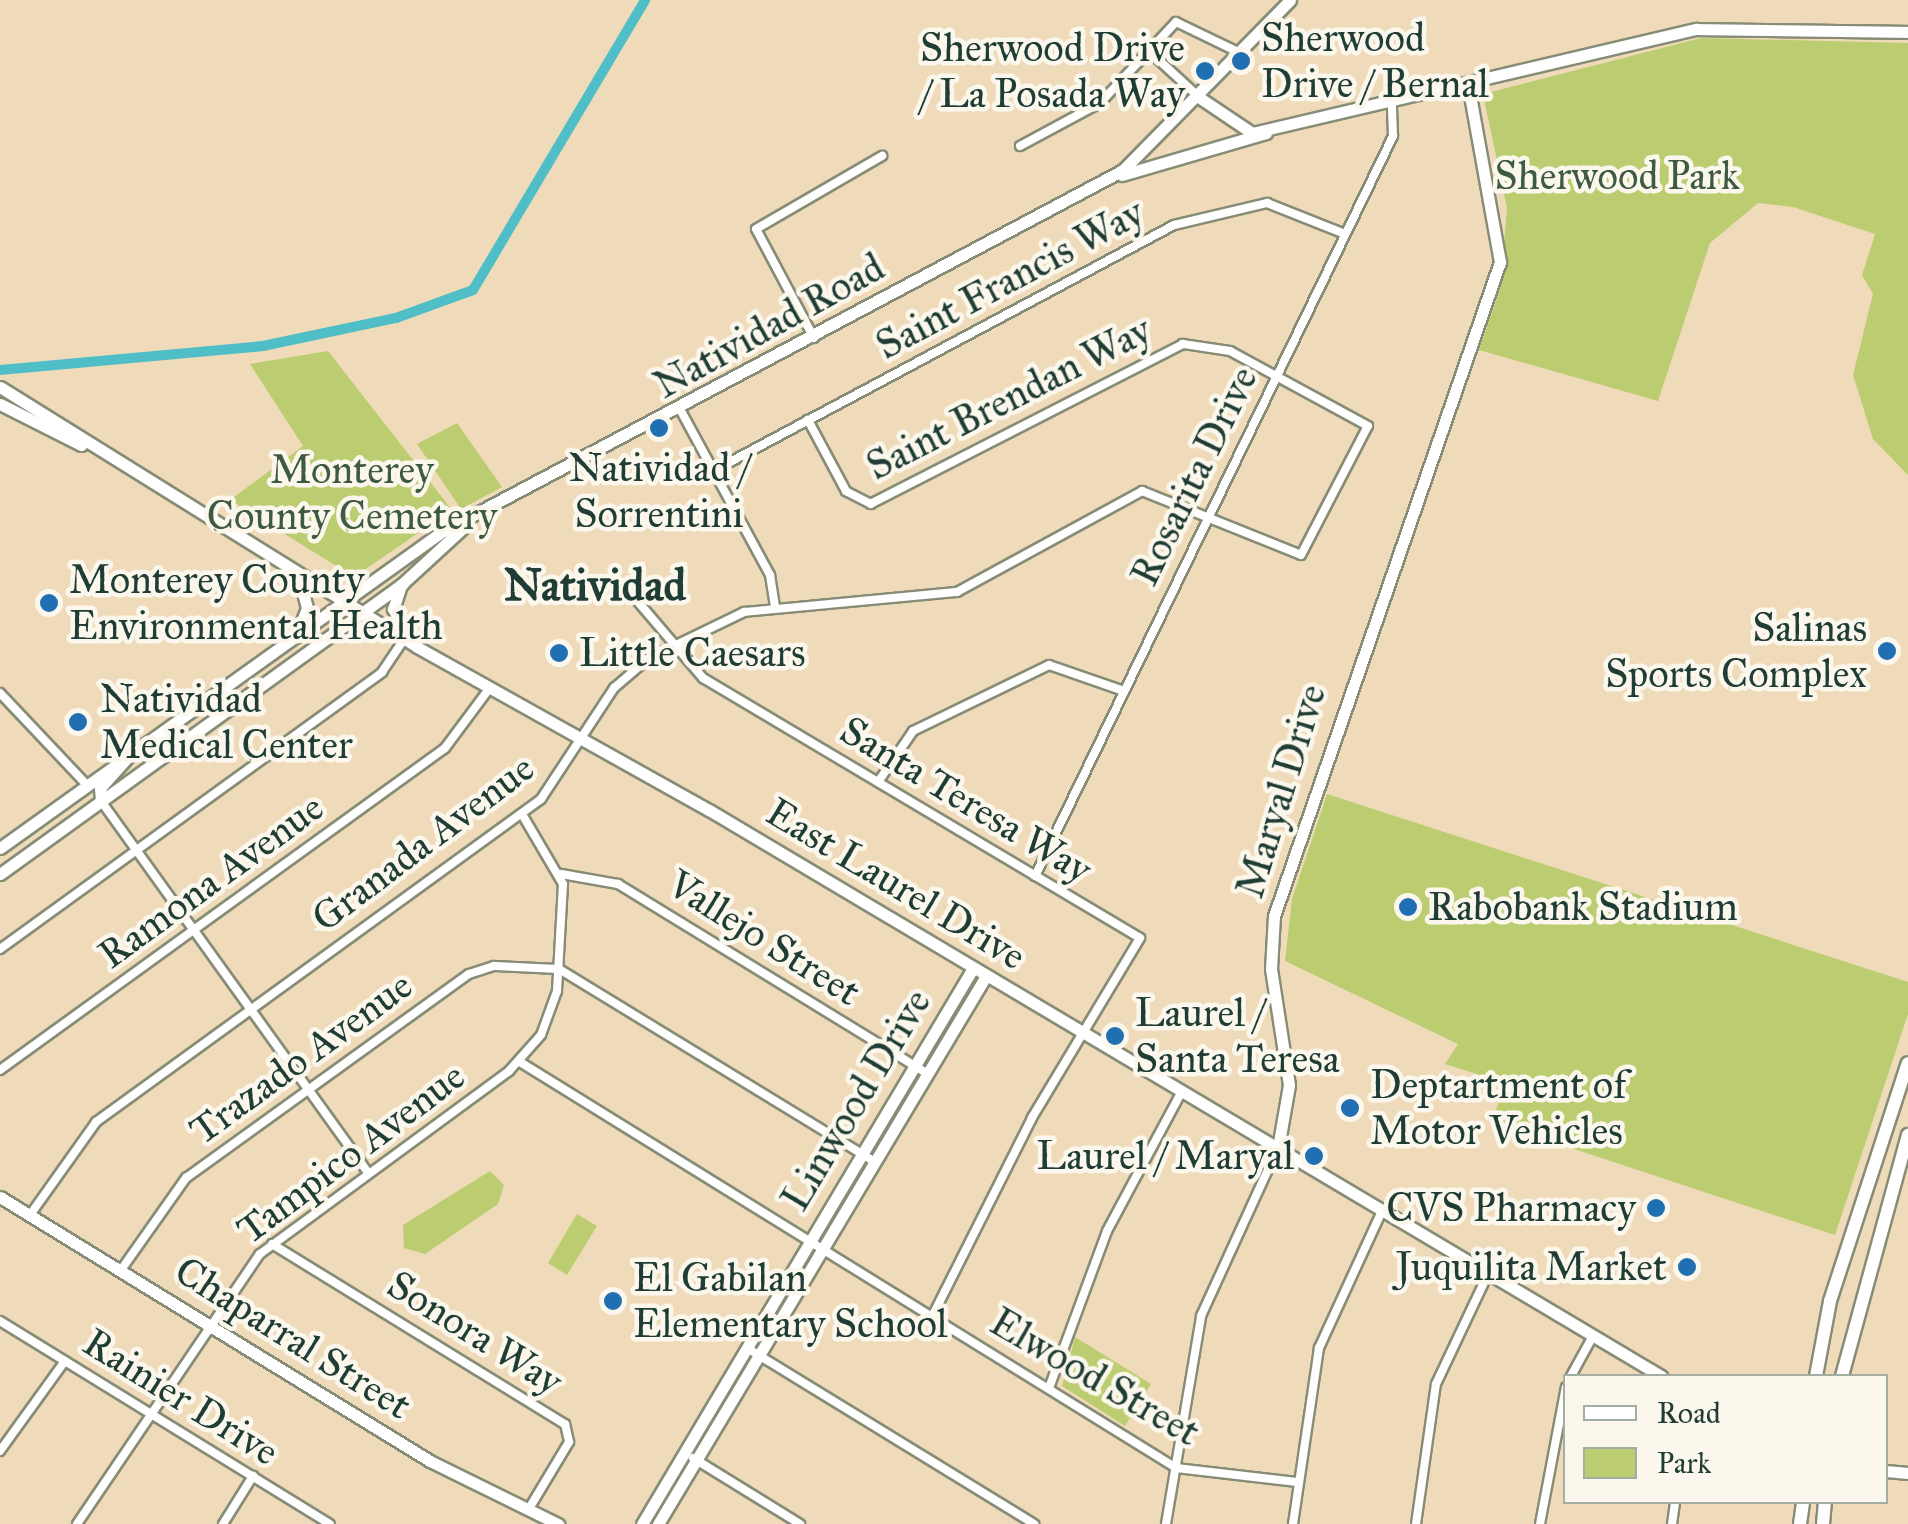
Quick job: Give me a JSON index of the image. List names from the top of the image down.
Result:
{
  "streets": {
    "main road": [
      "Natividad Road",
      "Maryal Drive",
      "East Laurel Drive",
      "Linwood Drive",
      "Chaparral Street"
    ],
    "street": [
      "Saint Francis Way",
      "Saint Brendan Way",
      "Rosarita Drive",
      "Santa Teresa Way",
      "Granada Avenue",
      "Ramona Avenue",
      "Vallejo Street",
      "Trazado Avenue",
      "Tampico Avenue",
      "Sonora Way",
      "Elwood Street",
      "Rainier Drive"
    ]
  },
  "crossings": [
    ["Saint Francis Way", "Saint Brendan Way"],
    ["Saint Francis Way", "Rosarita Drive"],
    ["Natividad Road", "East Laurel Drive"],
    ["Saint Brendan Way", "Rosarita Drive"],
    ["Saint Brendan Way", "Granada Avenue"],
    ["Rosarita Drive", "Santa Teresa Way"],
    ["Rosarita Drive", "Granada Avenue"],
    ["Maryal Drive", "East Laurel Drive"],
    ["Maryal Drive", "Elwood Street"],
    ["Santa Teresa Way", "Granada Avenue"],
    ["Santa Teresa Way", "East Laurel Drive"],
    ["Granada Avenue", "East Laurel Drive"],
    ["Granada Avenue", "Chaparral Street"],
    ["Ramona Avenue", "East Laurel Drive"],
    ["East Laurel Drive", "Linwood Drive"],
    ["Vallejo Street", "Linwood Drive"],
    ["Vallejo Street", "Tampico Avenue"],
    ["Trazado Avenue", "Tampico Avenue"],
    ["Trazado Avenue", "Chaparral Street"],
    ["Linwood Drive", "Elwood Street"],
    ["Tampico Avenue", "Sonora Way"],
    ["Tampico Avenue", "Chaparral Street"],
    ["Tampico Avenue", "Elwood Street"],
    ["Tampico Avenue", "Rainier Drive"],
    ["Sonora Way", "Chaparral Street"]
  ],
  "districts": ["Natividad"],
  "parks": ["Sherwood Park", "Monterey County Cemetery"],
  "places": [
    "Sherwood Drive / Bernal",
    "Sherwood Drive / La Posada Way",
    "Natividad / Sorrentini",
    "Monterey County Environmental Health",
    "Salinas Sports Complex",
    "Little Caesars",
    "Natividad Medical Center",
    "Rabobank Stadium",
    "Laurel / Santa Teresa",
    "Deptartment of Motor Vehicles",
    "Laurel / Maryal",
    "CVS Pharmacy",
    "Juquilita Market",
    "El Gabilan Elementary School"
  ],
  "legend": ["Road", "Park"]
}
